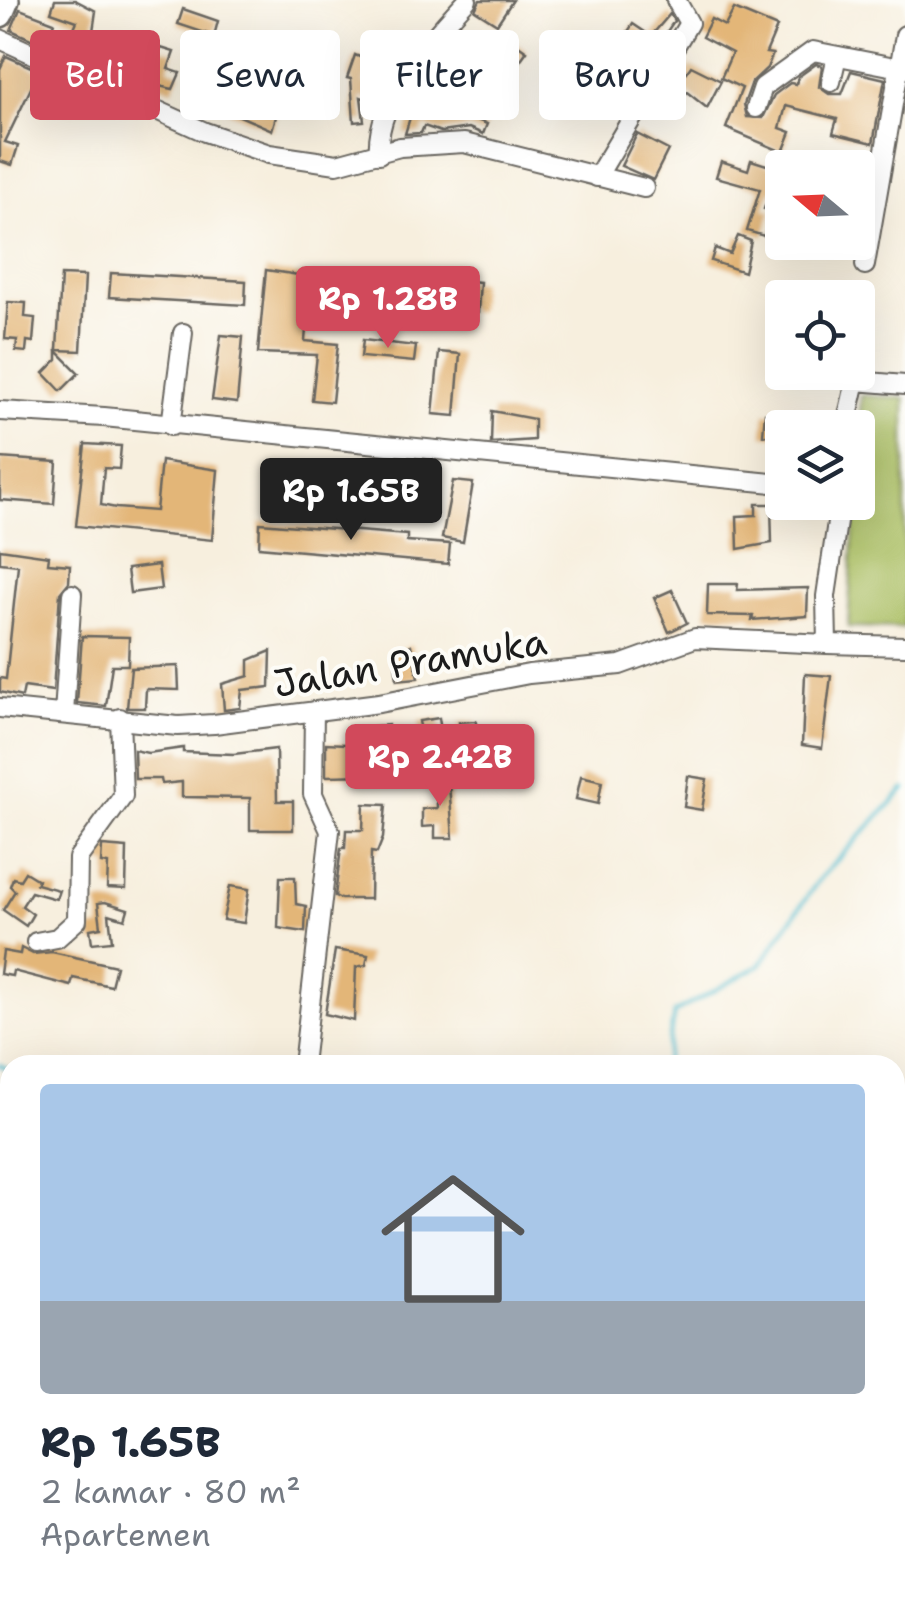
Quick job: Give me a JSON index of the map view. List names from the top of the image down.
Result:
{
  "streets": {
    "street": ["Jalan Pramuka"]
  },
  "north": "left",
  "page": {
    "chip": [
      "Beli",
      "Sewa",
      "Filter",
      "Baru"
    ],
    "price": ["Rp 1.28B", "Rp 1.65B", "Rp 2.42B"],
    "list": [
      {
        "name": "Rp 1.65B",
        "note": "2 kamar · 80 m² · Apartemen"
      }
    ]
  }
}
